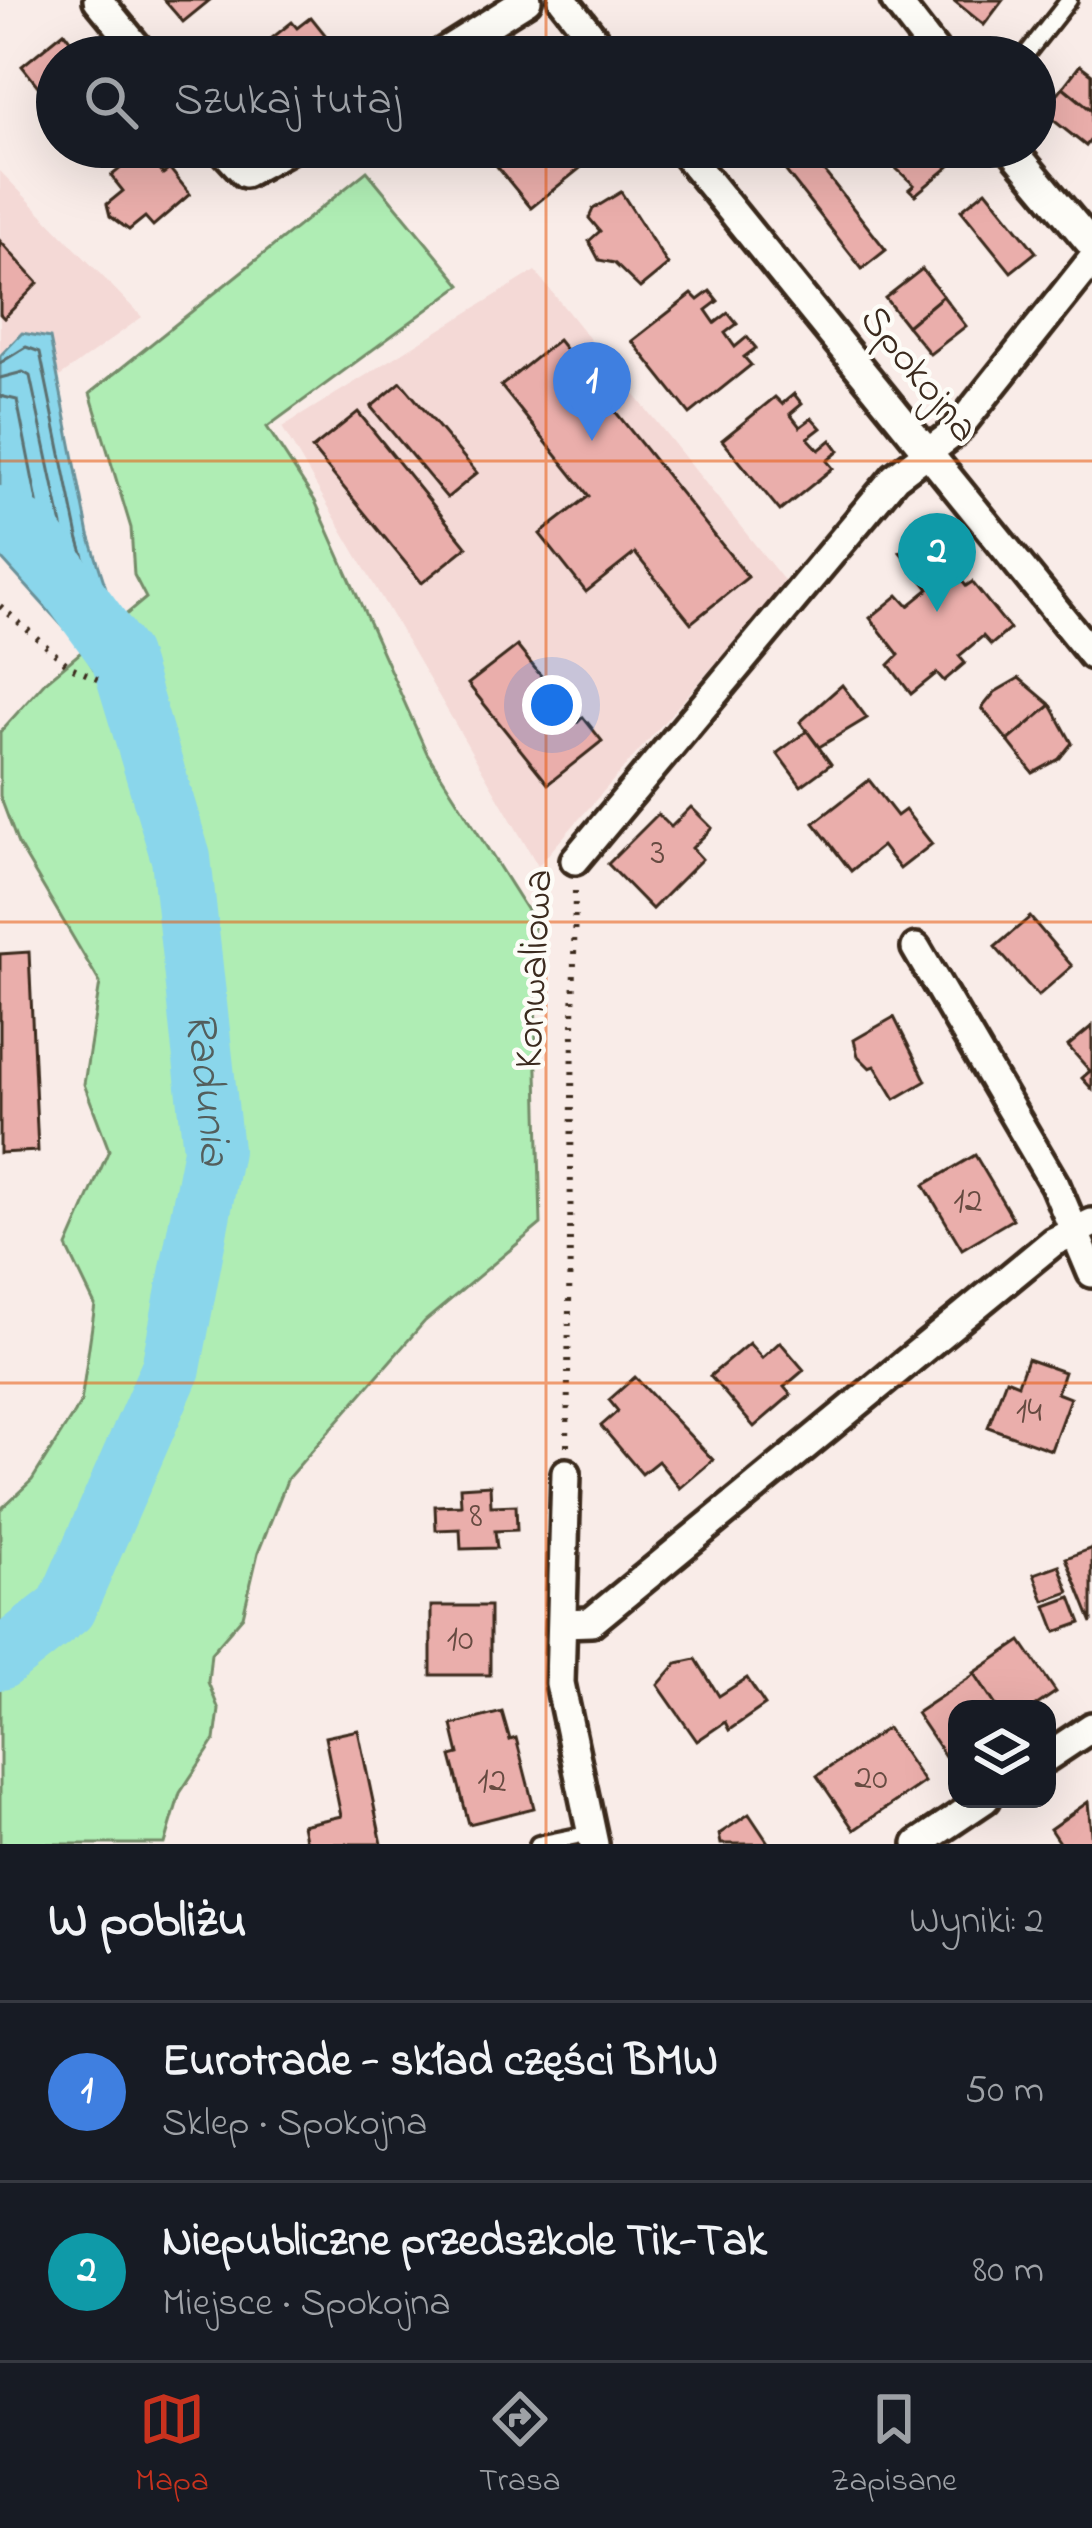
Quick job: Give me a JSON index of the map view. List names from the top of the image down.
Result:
{
  "streets": {
    "street": ["Spokojna", "Konwaliowa"]
  },
  "crossings": [
    ["Spokojna", "Konwaliowa"]
  ],
  "water": ["Radunia"],
  "house_numbers": [
    "3",
    "12",
    "14",
    "8",
    "10",
    "20",
    "12"
  ],
  "page": {
    "search": "Szukaj tutaj",
    "pins": ["1", "2"],
    "heading": ["W pobliżu", "Wyniki: 2"],
    "list": [
      {
        "mark": "1",
        "name": "Eurotrade - skład części BMW",
        "note": "Sklep · Spokojna",
        "value": "50 m"
      },
      {
        "mark": "2",
        "name": "Niepubliczne przedszkole Tik-Tak",
        "note": "Miejsce · Spokojna",
        "value": "80 m"
      }
    ],
    "nav": ["Mapa", "Trasa", "Zapisane"]
  }
}
